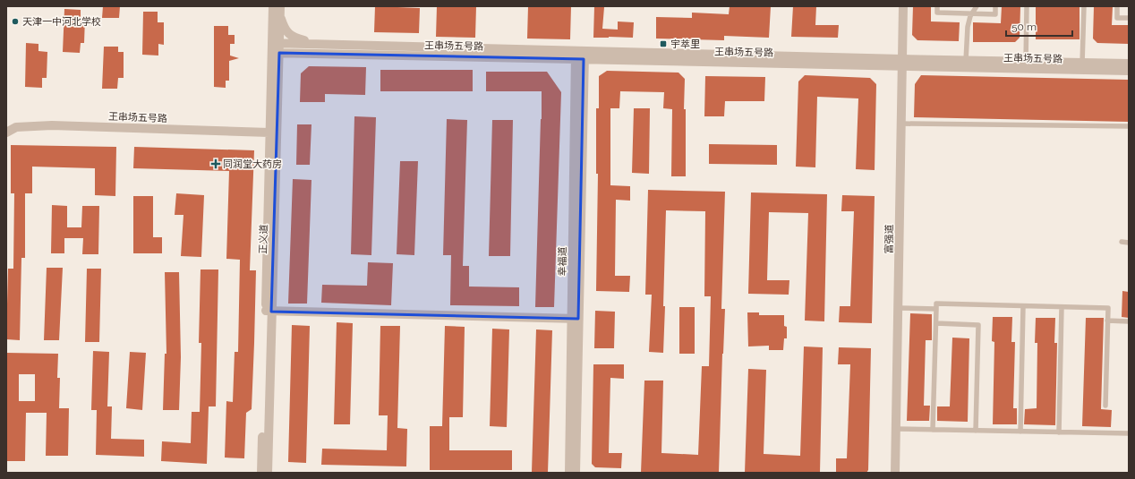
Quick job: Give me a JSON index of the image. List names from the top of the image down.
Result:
{
  "streets": {
    "street": [
      "王串场五号路",
      "正义道",
      "富强道",
      "幸福道"
    ]
  },
  "crossings": [
    ["王串场五号路", "正义道"],
    ["王串场五号路", "富强道"],
    ["王串场五号路", "幸福道"]
  ],
  "places": {
    "other": ["天津一中河北学校"],
    "transit": ["宇萃里"],
    "health": ["同润堂大药房"]
  },
  "scale_bar": "50 m"
}
